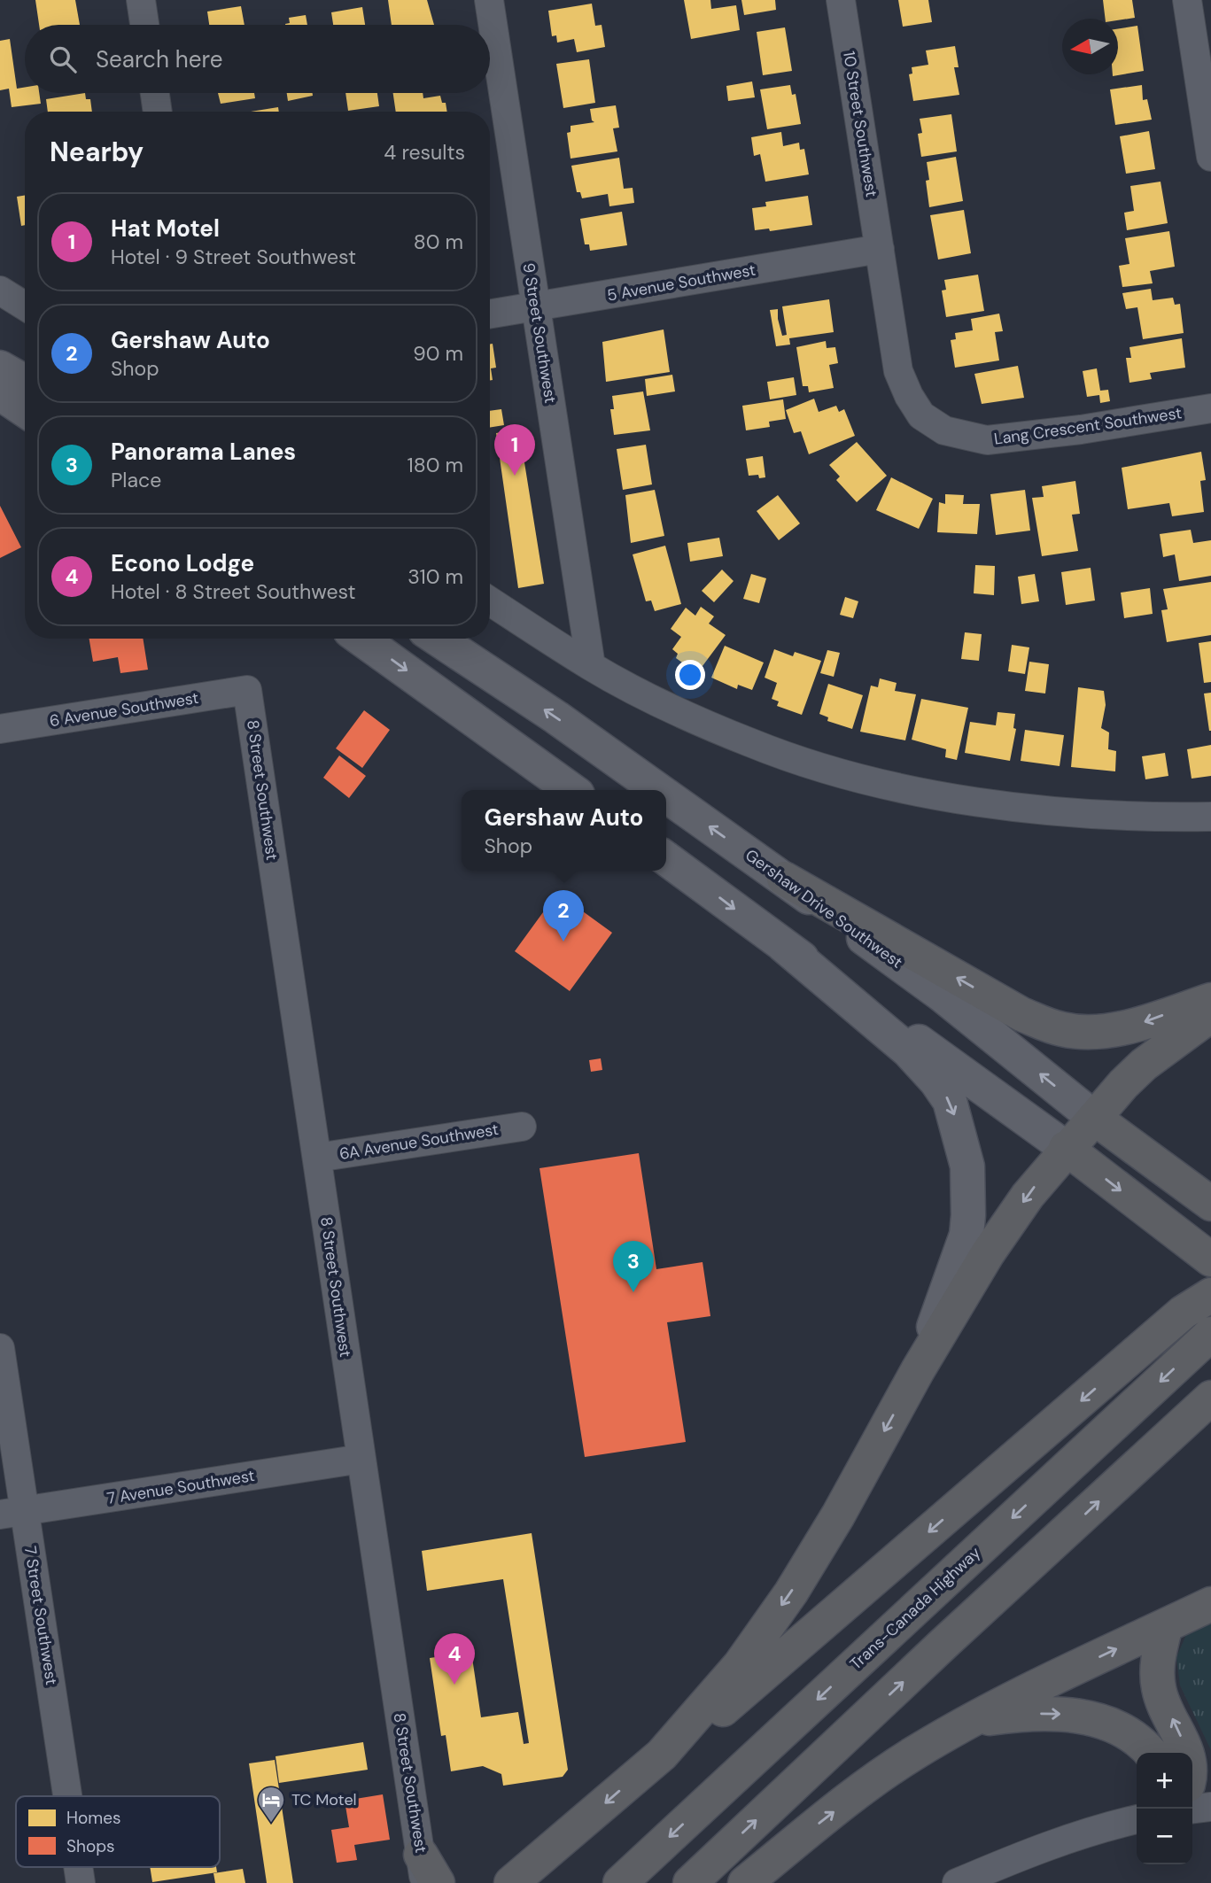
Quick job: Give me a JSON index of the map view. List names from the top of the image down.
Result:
{
  "streets": {
    "highway": ["Gershaw Drive Southwest", "Trans-Canada Highway"],
    "street": [
      "10 Street Southwest",
      "5 Avenue Southwest",
      "9 Street Southwest",
      "Lang Crescent Southwest",
      "6 Avenue Southwest",
      "8 Street Southwest",
      "6A Avenue Southwest",
      "7 Avenue Southwest",
      "7 Street Southwest"
    ]
  },
  "crossings": [
    ["10 Street Southwest", "5 Avenue Southwest"],
    ["10 Street Southwest", "Lang Crescent Southwest"],
    ["5 Avenue Southwest", "9 Street Southwest"],
    ["5 Avenue Southwest", "Lang Crescent Southwest"],
    ["6 Avenue Southwest", "8 Street Southwest"],
    ["8 Street Southwest", "6A Avenue Southwest"],
    ["8 Street Southwest", "7 Avenue Southwest"],
    ["7 Avenue Southwest", "7 Street Southwest"]
  ],
  "places": {
    "hotel": ["TC Motel"]
  },
  "legend": ["Homes", "Shops"],
  "north": "left",
  "page": {
    "search": "Search here",
    "heading": ["Nearby", "4 results"],
    "list": [
      {
        "mark": "1",
        "name": "Hat Motel",
        "note": "Hotel · 9 Street Southwest",
        "value": "80 m"
      },
      {
        "mark": "2",
        "name": "Gershaw Auto",
        "note": "Shop",
        "value": "90 m"
      },
      {
        "mark": "3",
        "name": "Panorama Lanes",
        "note": "Place",
        "value": "180 m"
      },
      {
        "mark": "4",
        "name": "Econo Lodge",
        "note": "Hotel · 8 Street Southwest",
        "value": "310 m"
      }
    ],
    "pins": [
      "1",
      "2",
      "3",
      "4"
    ],
    "popup": ["Gershaw Auto", "Shop"],
    "map_buttons": ["+", "−"]
  }
}
